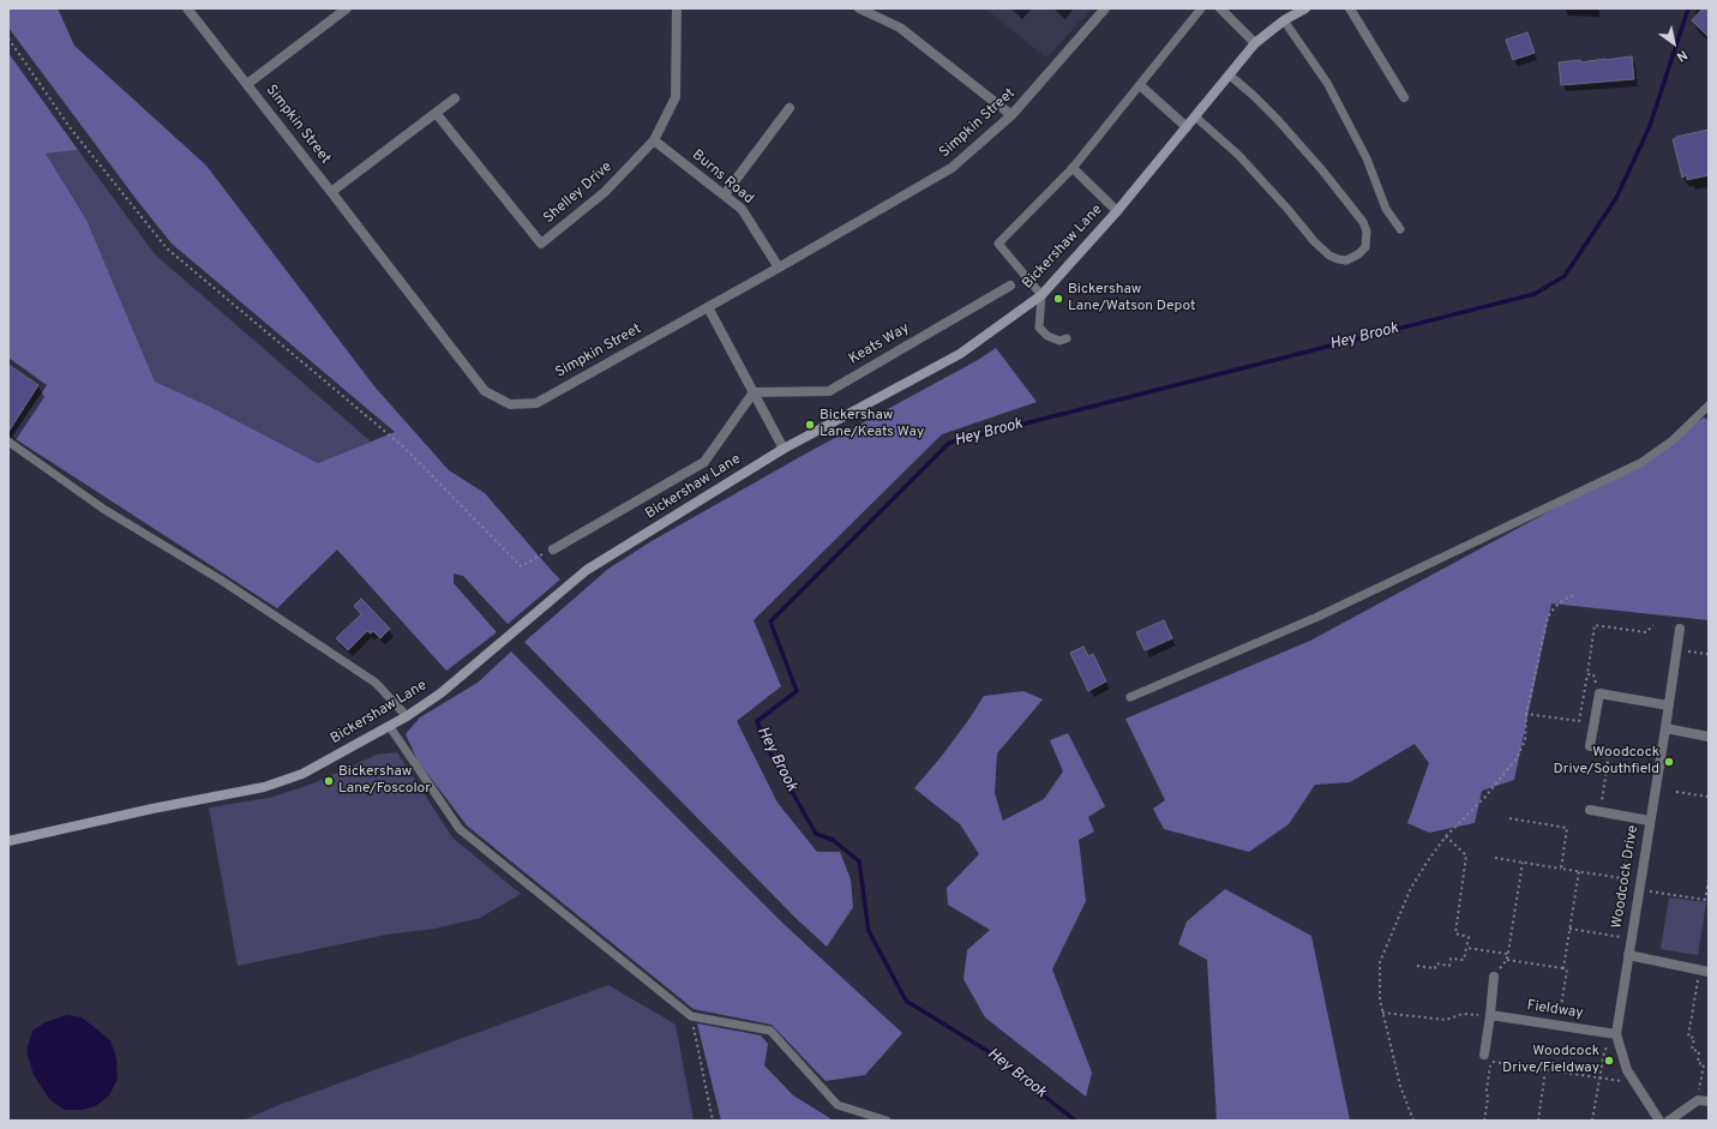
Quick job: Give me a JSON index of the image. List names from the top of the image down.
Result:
{
  "streets": {
    "main road": ["Bickershaw Lane"],
    "street": [
      "Simpkin Street",
      "Burns Road",
      "Shelley Drive",
      "Keats Way",
      "Woodcock Drive",
      "Fieldway"
    ]
  },
  "crossings": [
    ["Simpkin Street", "Burns Road"],
    ["Burns Road", "Shelley Drive"],
    ["Woodcock Drive", "Fieldway"]
  ],
  "water": ["Hey Brook"],
  "places": [
    "Bickershaw Lane/Watson Depot",
    "Bickershaw Lane/Keats Way",
    "Woodcock Drive/Southfield",
    "Bickershaw Lane/Foscolor",
    "Woodcock Drive/Fieldway"
  ],
  "north": "bottom right"
}
